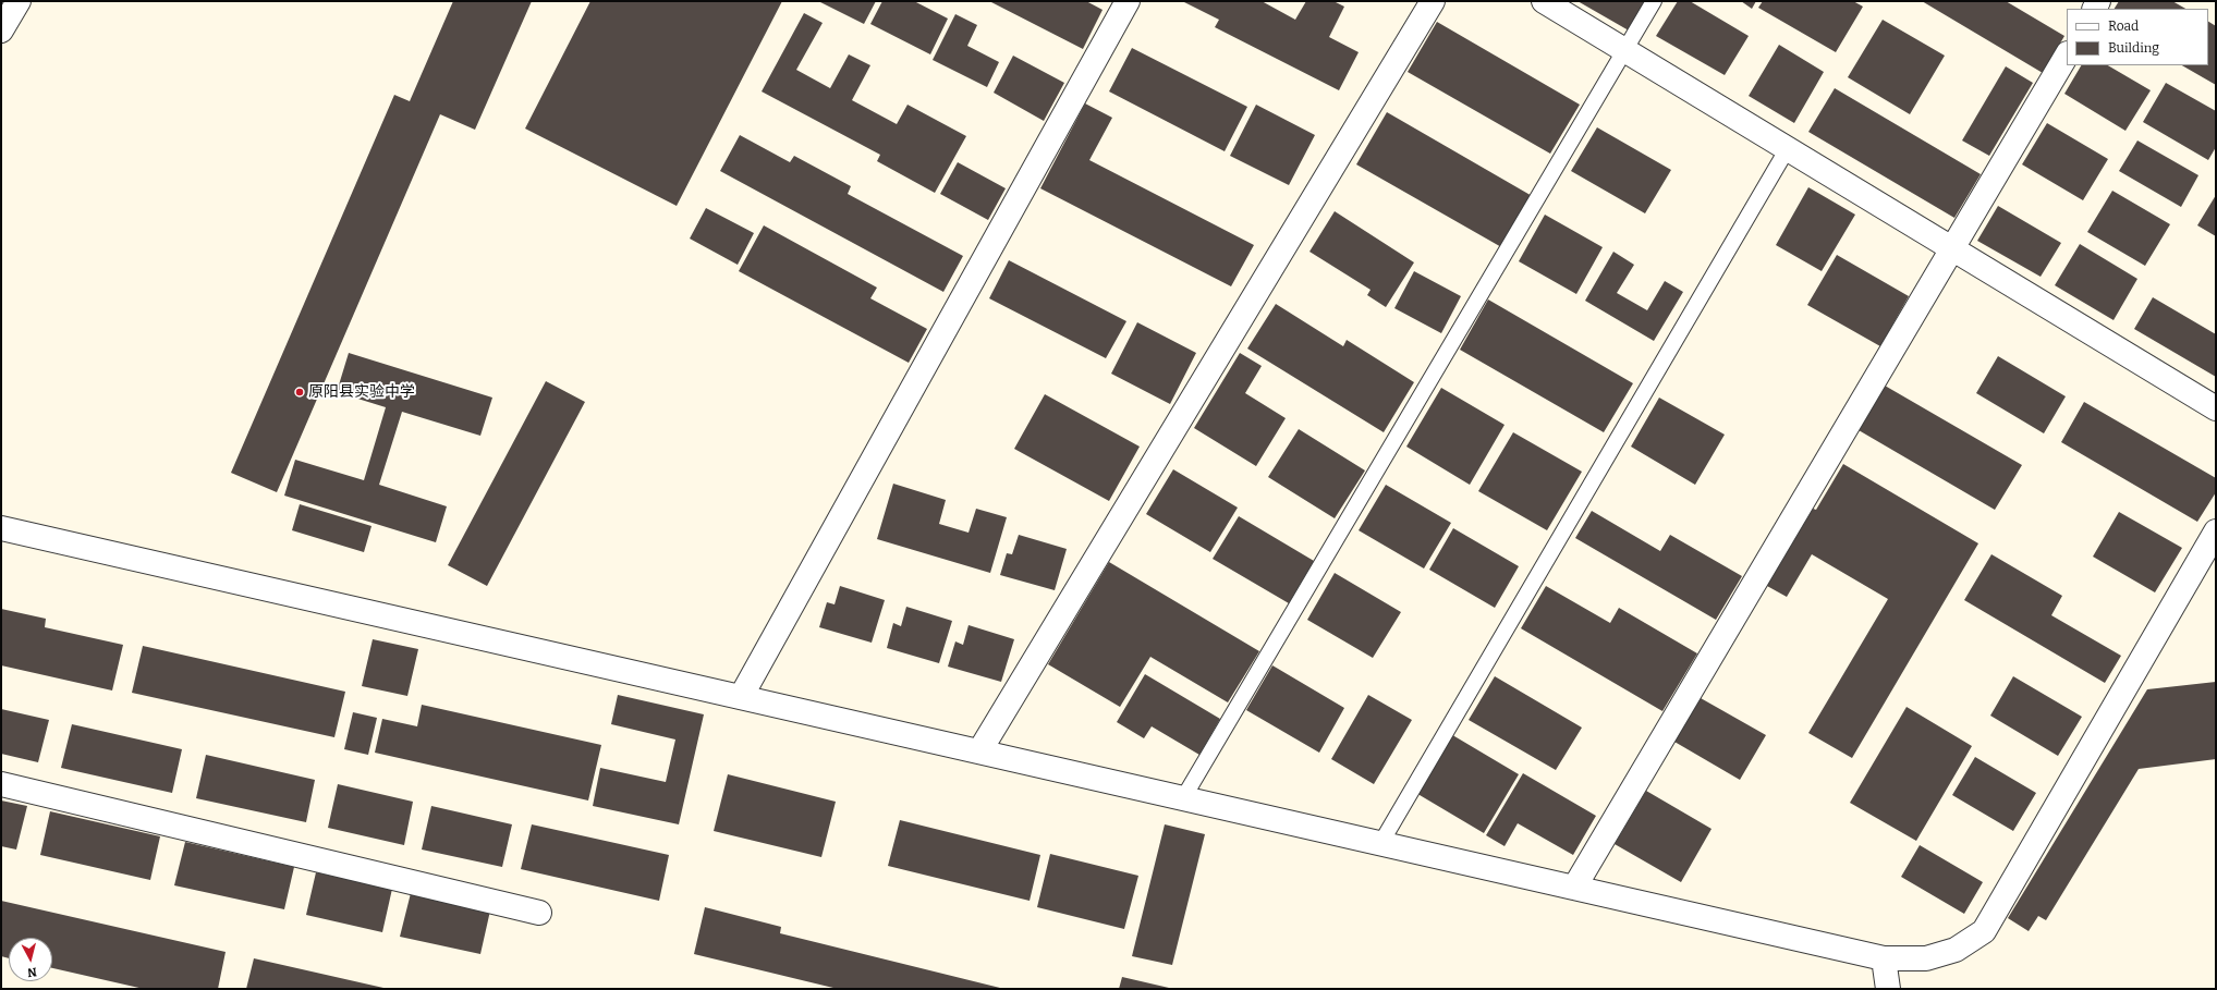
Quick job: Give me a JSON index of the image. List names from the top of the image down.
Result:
{
  "places": ["原阳县实验中学"],
  "legend": ["Road", "Building"],
  "north": "bottom"
}
